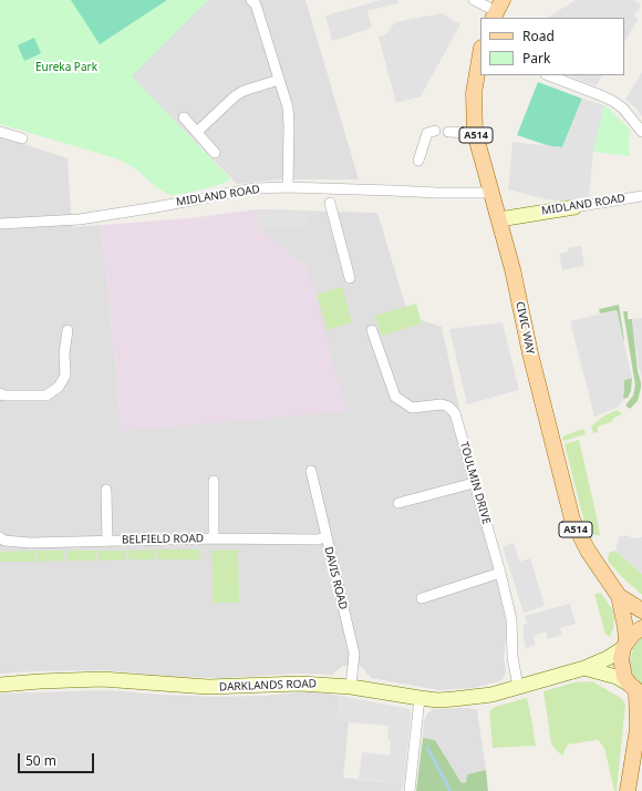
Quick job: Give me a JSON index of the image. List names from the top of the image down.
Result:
{
  "streets": {
    "main road": ["A514", "CIVIC WAY"],
    "street": [
      "MIDLAND ROAD",
      "TOULMIN DRIVE",
      "BELFIELD ROAD",
      "DAVIS ROAD",
      "DARKLANDS ROAD"
    ]
  },
  "crossings": [
    ["MIDLAND ROAD", "CIVIC WAY"],
    ["CIVIC WAY", "DARKLANDS ROAD"],
    ["TOULMIN DRIVE", "DARKLANDS ROAD"],
    ["BELFIELD ROAD", "DAVIS ROAD"],
    ["DAVIS ROAD", "DARKLANDS ROAD"]
  ],
  "parks": ["Eureka Park"],
  "legend": ["Road", "Park"],
  "scale_bar": "50 m"
}
